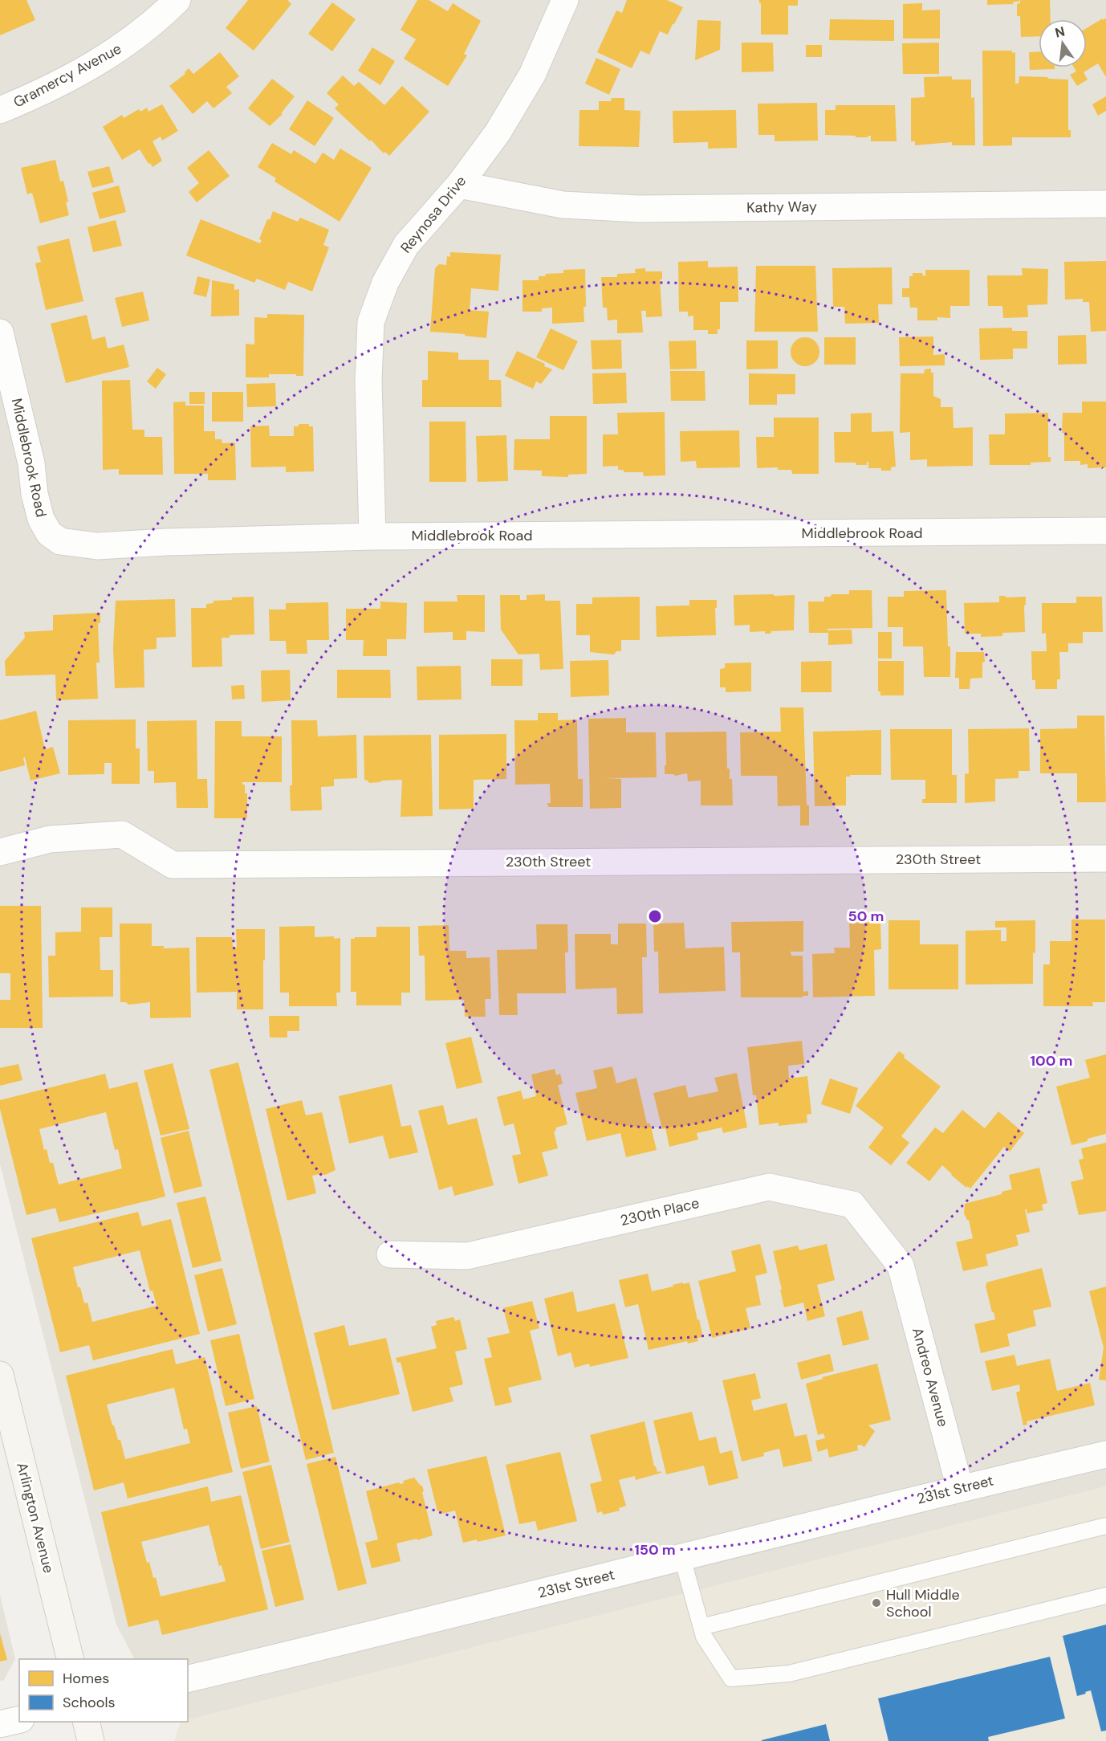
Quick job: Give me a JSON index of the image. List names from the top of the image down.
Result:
{
  "streets": {
    "main road": ["Arlington Avenue"],
    "street": [
      "Gramercy Avenue",
      "Kathy Way",
      "Reynosa Drive",
      "Middlebrook Road",
      "230th Street",
      "230th Place",
      "Andreo Avenue",
      "231st Street"
    ]
  },
  "crossings": [
    ["Kathy Way", "Reynosa Drive"],
    ["Reynosa Drive", "Middlebrook Road"],
    ["230th Place", "Andreo Avenue"],
    ["Andreo Avenue", "231st Street"]
  ],
  "places": ["Hull Middle School"],
  "legend": ["Homes", "Schools"],
  "north": "top",
  "rings": ["50 m", "100 m", "150 m"]
}
